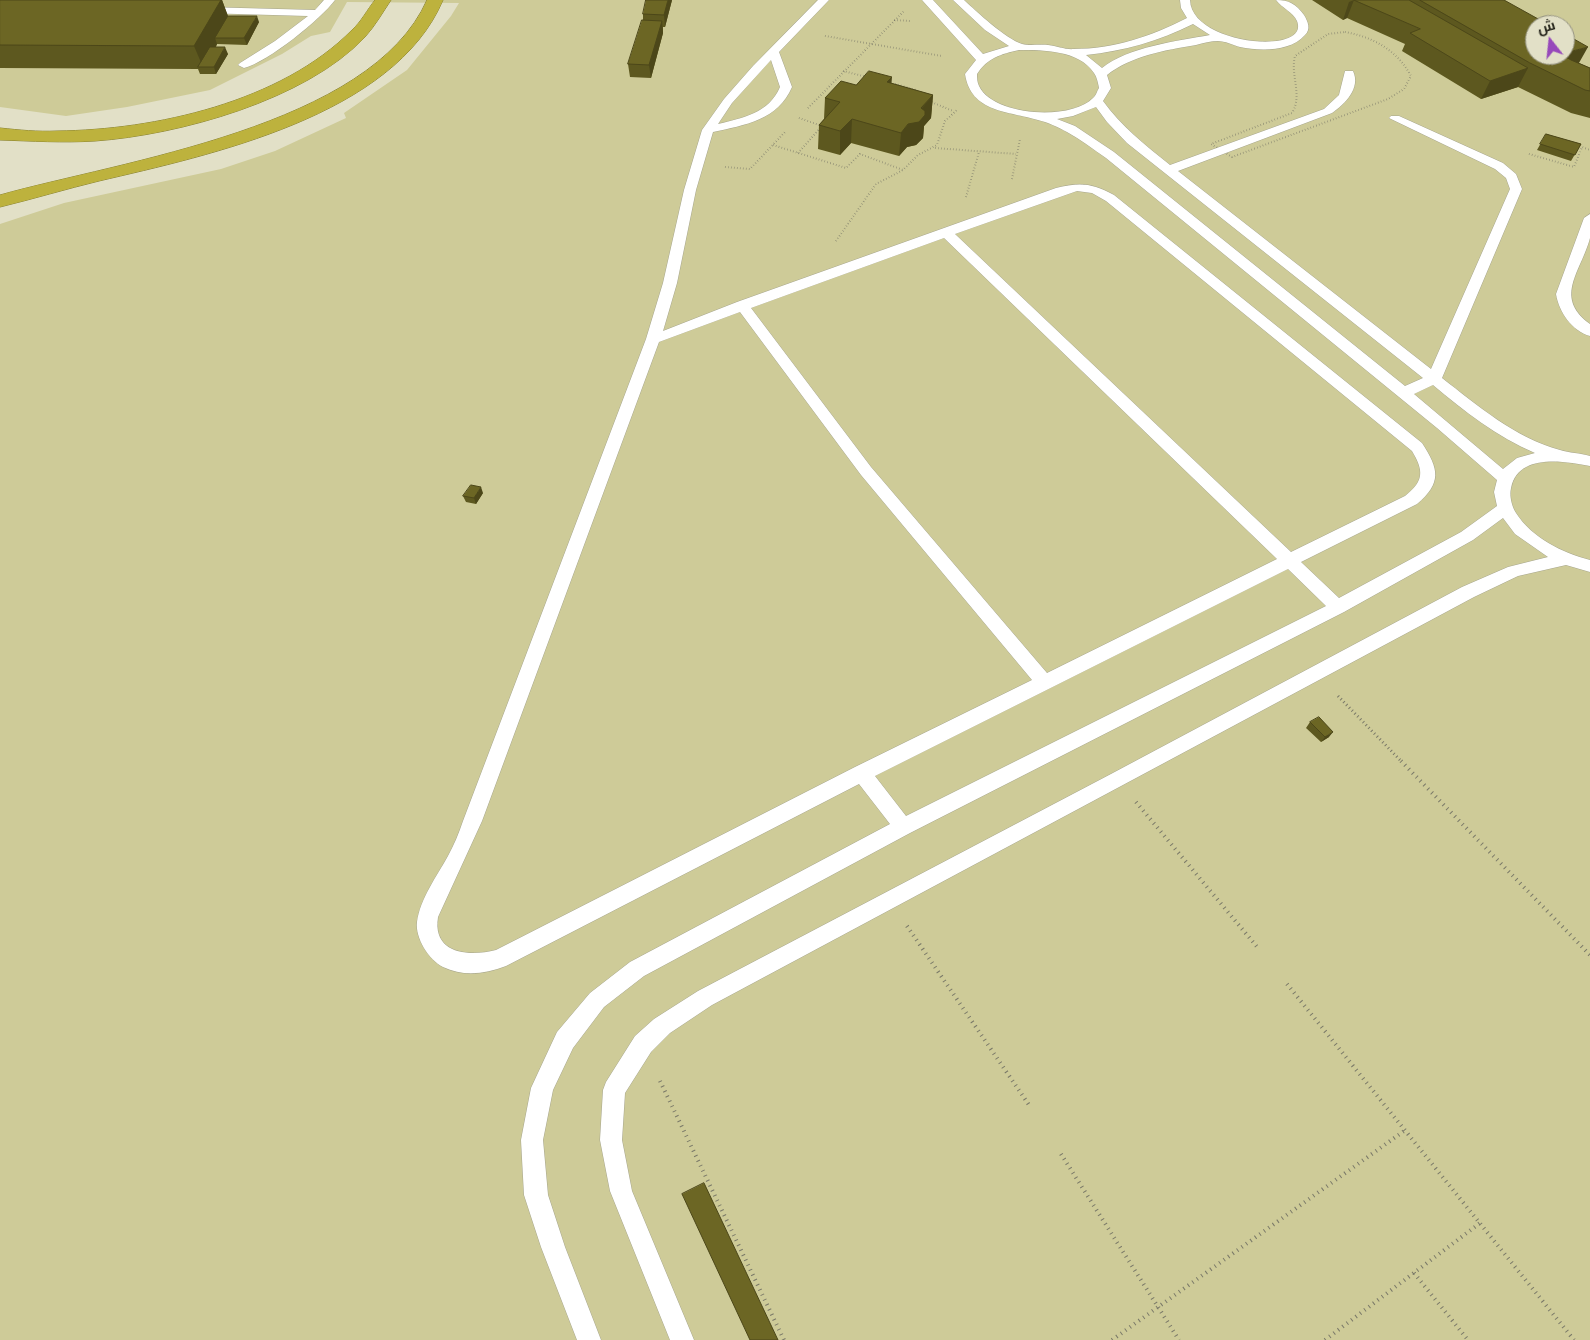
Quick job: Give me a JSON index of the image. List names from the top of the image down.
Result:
{
  "north": "top"
}
